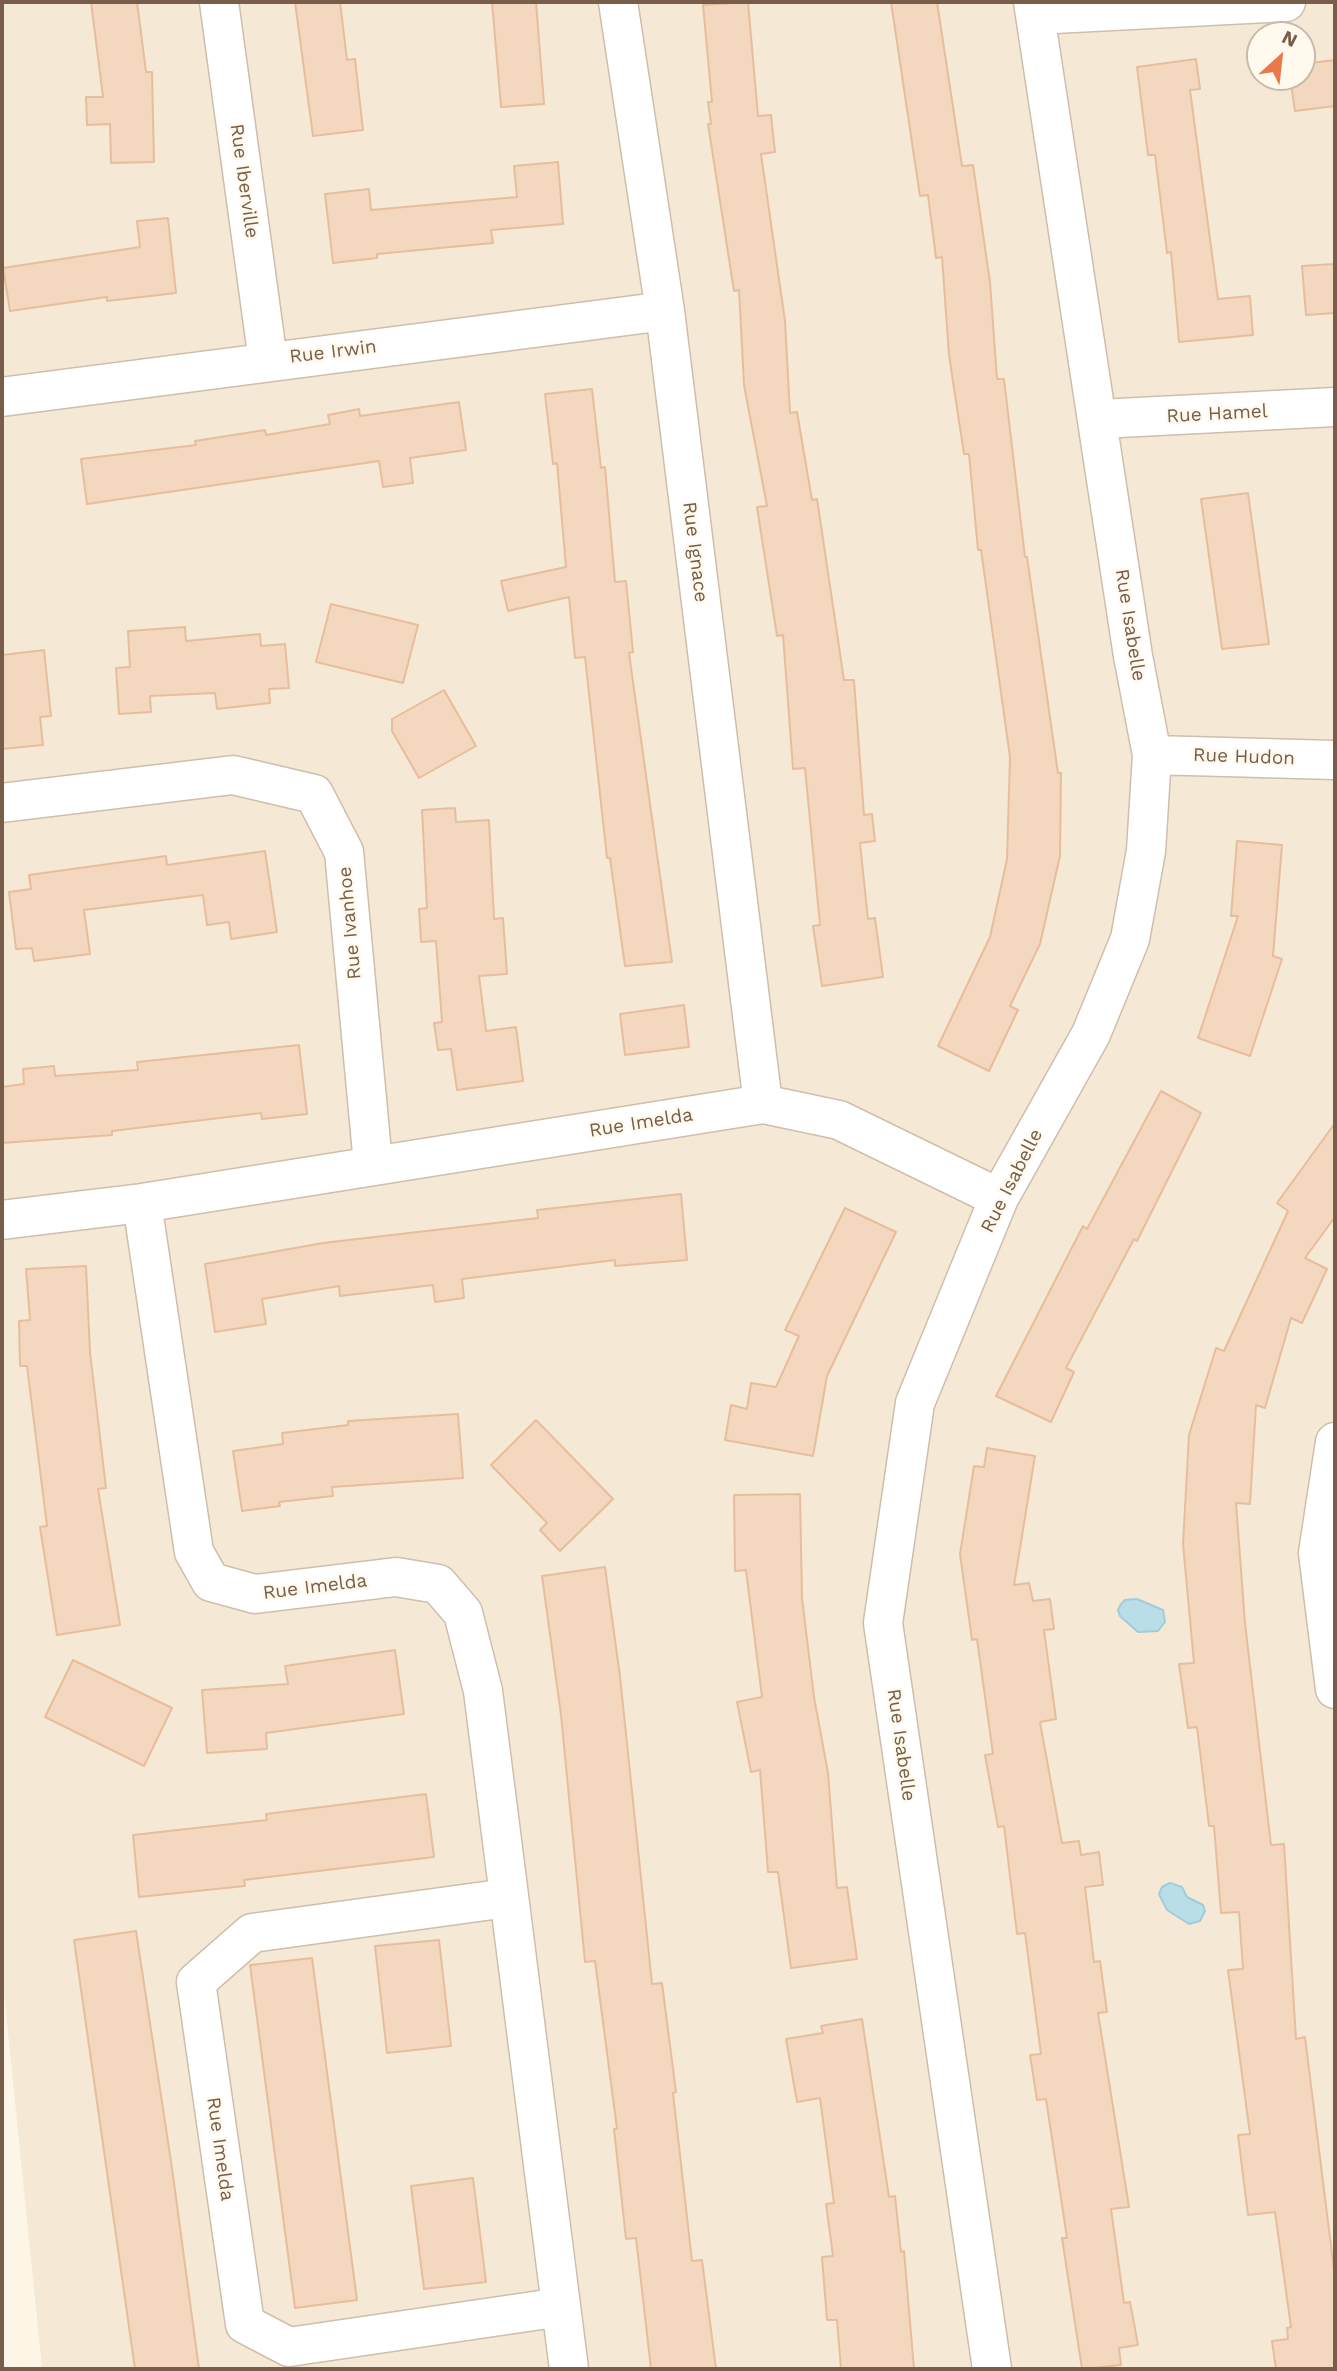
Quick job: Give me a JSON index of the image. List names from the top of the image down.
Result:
{
  "streets": {
    "street": [
      "Rue Iberville",
      "Rue Irwin",
      "Rue Hamel",
      "Rue Ignace",
      "Rue Isabelle",
      "Rue Hudon",
      "Rue Ivanhoe",
      "Rue Imelda"
    ]
  },
  "crossings": [
    ["Rue Iberville", "Rue Irwin"],
    ["Rue Irwin", "Rue Ignace"],
    ["Rue Hamel", "Rue Isabelle"],
    ["Rue Ignace", "Rue Imelda"],
    ["Rue Isabelle", "Rue Hudon"],
    ["Rue Isabelle", "Rue Imelda"],
    ["Rue Ivanhoe", "Rue Imelda"]
  ],
  "north": "top right"
}
